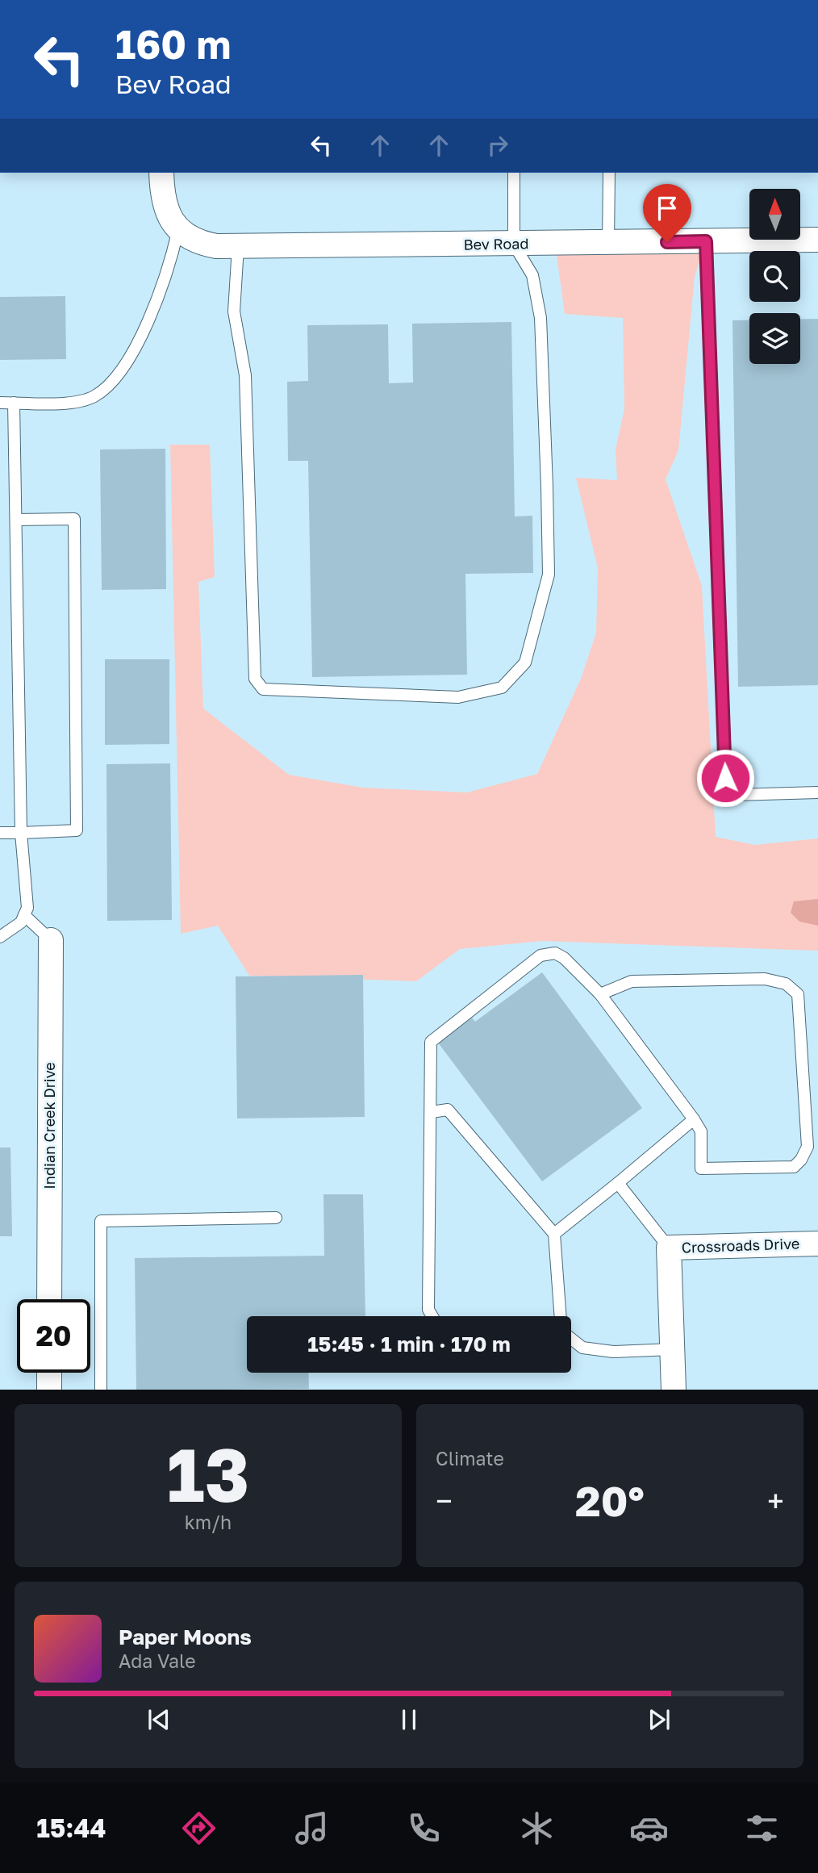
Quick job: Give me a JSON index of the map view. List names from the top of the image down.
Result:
{
  "streets": {
    "street": ["Bev Road", "Indian Creek Drive", "Crossroads Drive"]
  },
  "north": "top",
  "page": {
    "turn": ["160 m", "Bev Road"],
    "limit": "20",
    "trip": "15:45 · 1 min · 170 m",
    "tile": [
      ["13", "km/h"],
      "Climate"
    ],
    "heat": ["−", "20°", "+"],
    "song": ["Paper Moons", "Ada Vale"],
    "tabs": "15:44"
  }
}
